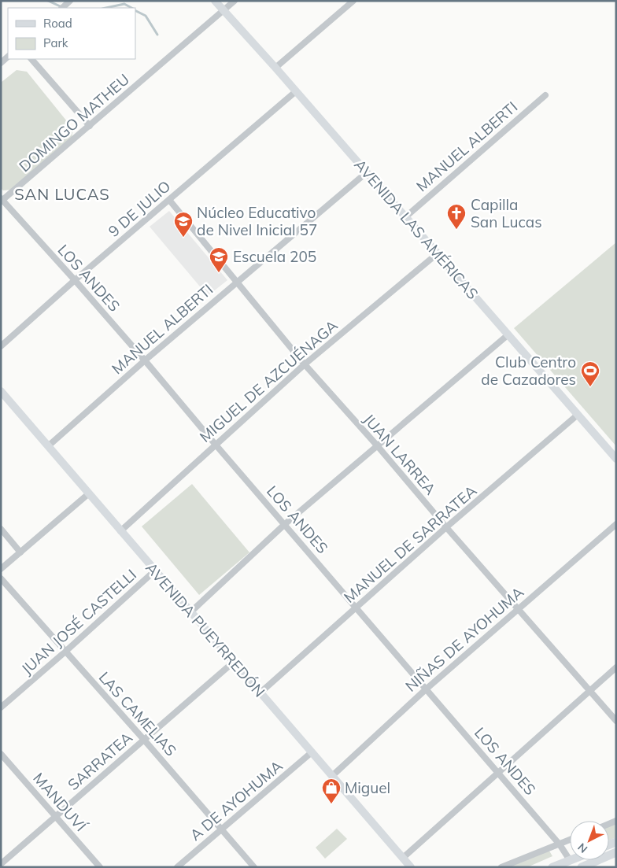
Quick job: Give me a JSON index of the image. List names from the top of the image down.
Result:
{
  "streets": {
    "main road": ["AVENIDA LAS AMÉRICAS", "AVENIDA PUEYRREDÓN"],
    "street": [
      "DOMINGO MATHEU",
      "MANUEL ALBERTI",
      "9 DE JULIO",
      "LOS ANDES",
      "MIGUEL DE AZCUÉNAGA",
      "JUAN LARREA",
      "MANUEL DE SARRATEA",
      "JUAN JOSÉ CASTELLI",
      "NIÑAS DE AYOHUMA",
      "LAS CAMELIAS",
      "SARRATEA",
      "A DE AYOHUMA",
      "MANDUVÍ"
    ]
  },
  "crossings": [
    ["DOMINGO MATHEU", "AVENIDA LAS AMÉRICAS"],
    ["DOMINGO MATHEU", "LOS ANDES"],
    ["MANUEL ALBERTI", "AVENIDA LAS AMÉRICAS"],
    ["MANUEL ALBERTI", "LOS ANDES"],
    ["MANUEL ALBERTI", "JUAN LARREA"],
    ["MANUEL ALBERTI", "AVENIDA PUEYRREDÓN"],
    ["9 DE JULIO", "AVENIDA LAS AMÉRICAS"],
    ["9 DE JULIO", "LOS ANDES"],
    ["9 DE JULIO", "JUAN LARREA"],
    ["AVENIDA LAS AMÉRICAS", "MIGUEL DE AZCUÉNAGA"],
    ["AVENIDA LAS AMÉRICAS", "MANUEL DE SARRATEA"],
    ["LOS ANDES", "MIGUEL DE AZCUÉNAGA"],
    ["LOS ANDES", "MANUEL DE SARRATEA"],
    ["LOS ANDES", "NIÑAS DE AYOHUMA"],
    ["MIGUEL DE AZCUÉNAGA", "JUAN LARREA"],
    ["MIGUEL DE AZCUÉNAGA", "AVENIDA PUEYRREDÓN"],
    ["JUAN LARREA", "MANUEL DE SARRATEA"],
    ["JUAN LARREA", "NIÑAS DE AYOHUMA"],
    ["MANUEL DE SARRATEA", "AVENIDA PUEYRREDÓN"],
    ["JUAN JOSÉ CASTELLI", "AVENIDA PUEYRREDÓN"],
    ["JUAN JOSÉ CASTELLI", "LAS CAMELIAS"],
    ["AVENIDA PUEYRREDÓN", "NIÑAS DE AYOHUMA"],
    ["AVENIDA PUEYRREDÓN", "SARRATEA"],
    ["AVENIDA PUEYRREDÓN", "A DE AYOHUMA"],
    ["LAS CAMELIAS", "SARRATEA"],
    ["LAS CAMELIAS", "A DE AYOHUMA"],
    ["SARRATEA", "MANDUVÍ"]
  ],
  "districts": ["SAN LUCAS"],
  "places": {
    "church": ["Capilla San Lucas"],
    "school or university": ["Núcleo Educativo de Nivel Inicial 57", "Escuela 205"],
    "sports": ["Club Centro de Cazadores"],
    "shop": ["Miguel"]
  },
  "legend": ["Road", "Park"],
  "north": "bottom left"
}
